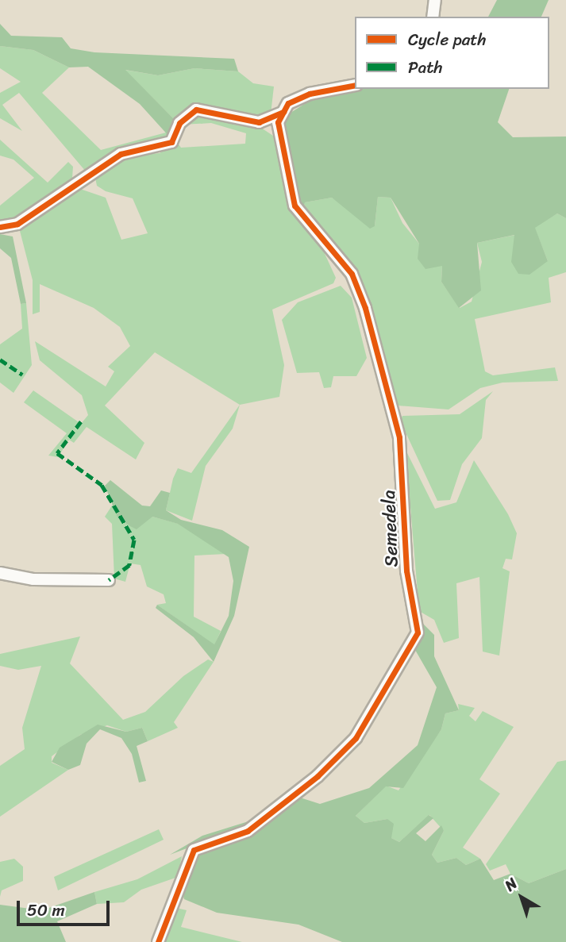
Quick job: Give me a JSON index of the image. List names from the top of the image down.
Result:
{
  "streets": {
    "street": ["Semedela"]
  },
  "legend": ["Cycle path", "Path"],
  "scale_bar": "50 m",
  "north": "top left"
}
